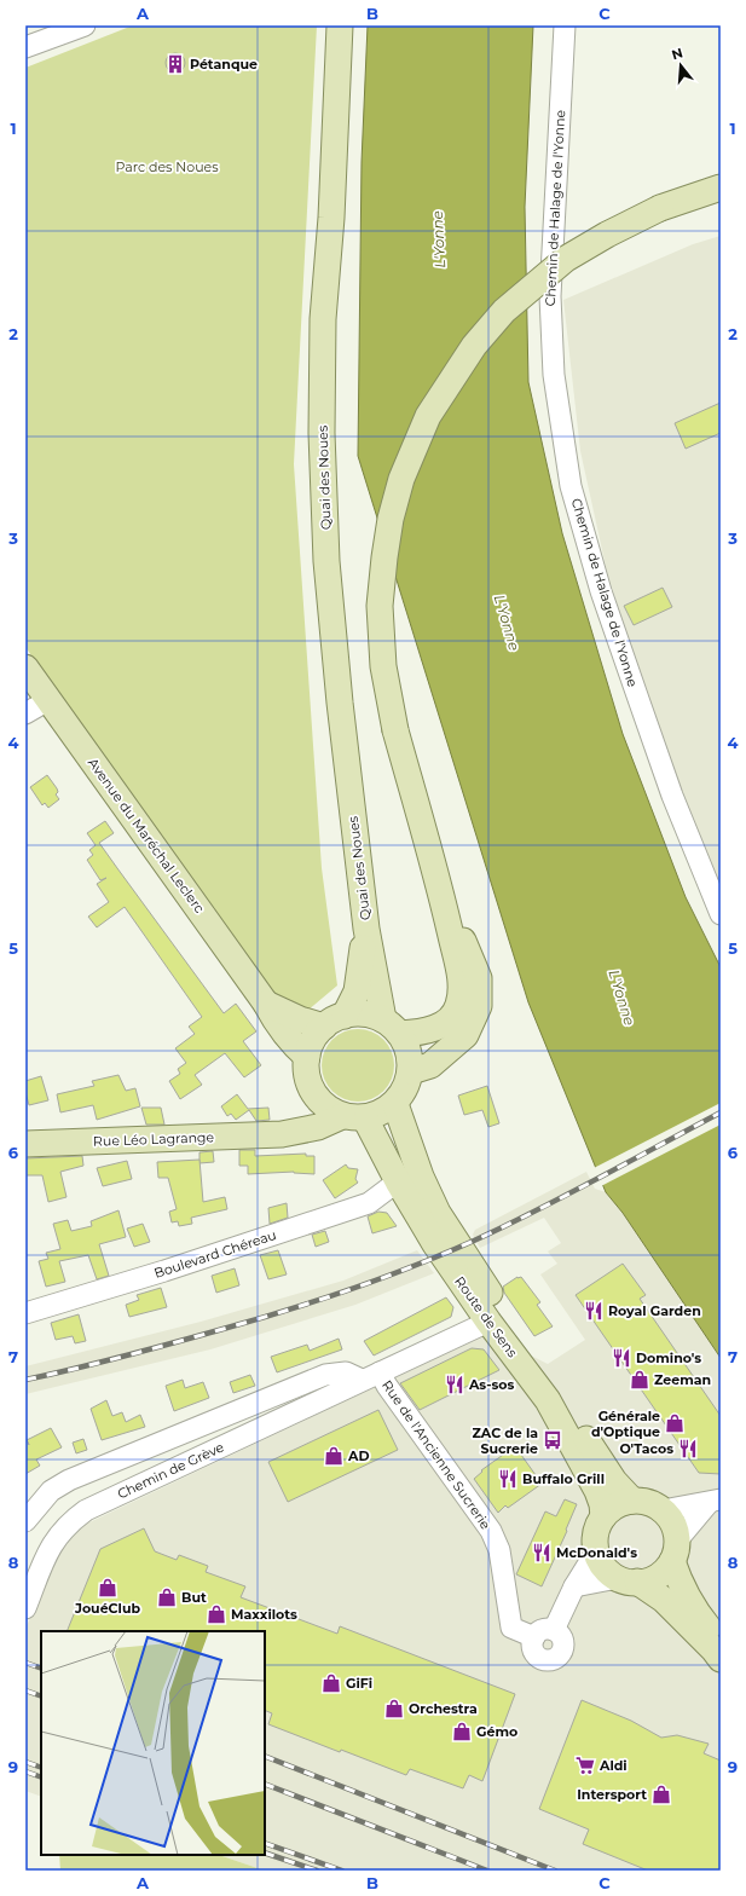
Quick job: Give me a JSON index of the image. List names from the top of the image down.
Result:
{
  "streets": {
    "main road": [
      "Quai des Noues",
      "Avenue du Maréchal Leclerc",
      "Rue Léo Lagrange",
      "Route de Sens"
    ],
    "street": [
      "Chemin de Halage de l'Yonne",
      "Boulevard Chéreau",
      "Rue de l'Ancienne Sucrerie",
      "Chemin de Grève"
    ]
  },
  "crossings": [
    ["Avenue du Maréchal Leclerc", "Rue Léo Lagrange"],
    ["Avenue du Maréchal Leclerc", "Route de Sens"],
    ["Rue Léo Lagrange", "Route de Sens"],
    ["Boulevard Chéreau", "Route de Sens"],
    ["Route de Sens", "Chemin de Grève"],
    ["Rue de l'Ancienne Sucrerie", "Chemin de Grève"]
  ],
  "water": ["L'Yonne"],
  "parks": ["Parc des Noues"],
  "places": {
    "building": ["Pétanque"],
    "restaurant": [
      "Royal Garden",
      "Domino's",
      "As-sos",
      "O'Tacos",
      "Buffalo Grill",
      "McDonald's"
    ],
    "shop": [
      "Zeeman",
      "Générale d'Optique",
      "AD",
      "JouéClub",
      "But",
      "Maxxilots",
      "GiFi",
      "Orchestra",
      "Gémo",
      "Intersport"
    ],
    "bus stop": ["ZAC de la Sucrerie"],
    "supermarket": ["Aldi"]
  },
  "north": "top",
  "grid": {
    "columns": ["A", "B", "C"],
    "rows": [
      "1",
      "2",
      "3",
      "4",
      "5",
      "6",
      "7",
      "8",
      "9"
    ]
  }
}
